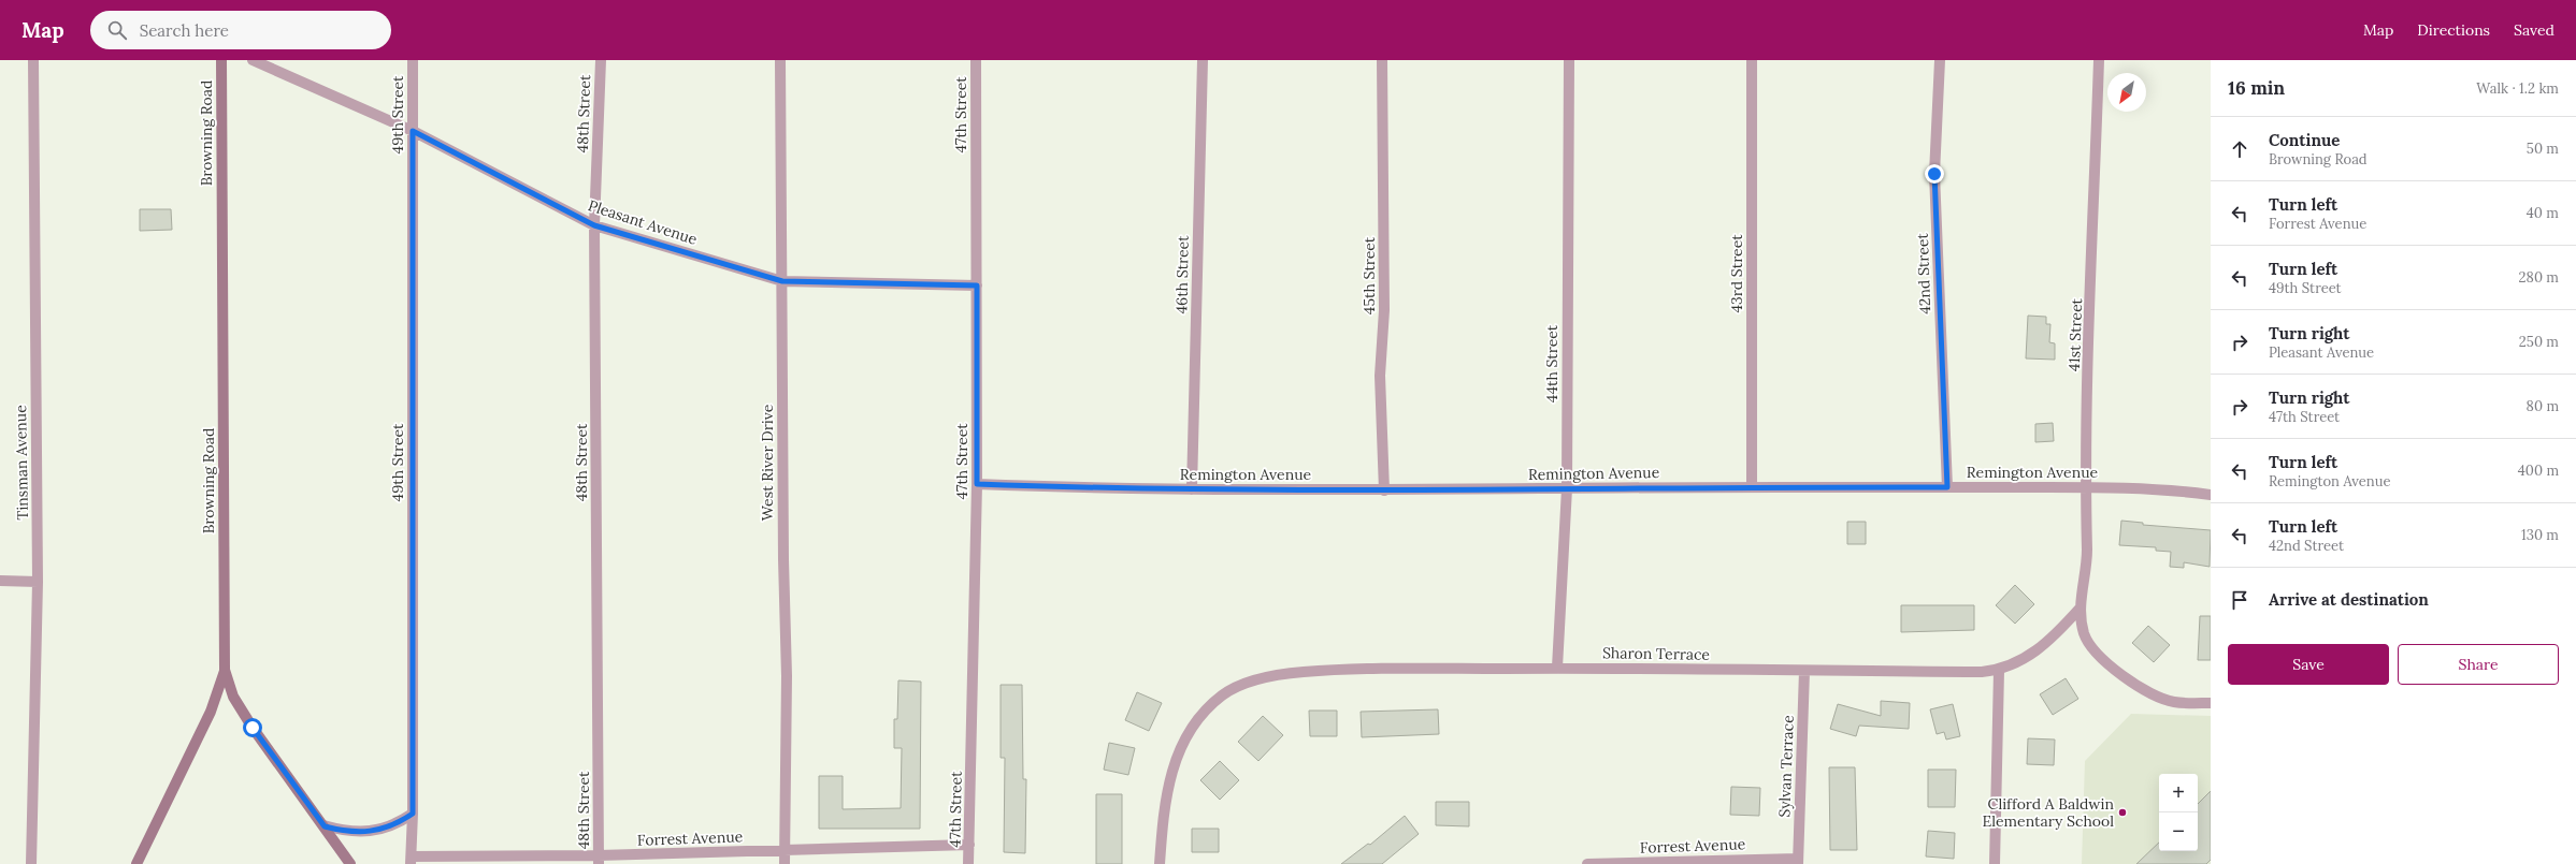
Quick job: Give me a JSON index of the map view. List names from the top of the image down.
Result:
{
  "streets": {
    "main road": ["Browning Road"],
    "street": [
      "48th Street",
      "49th Street",
      "47th Street",
      "Pleasant Avenue",
      "43rd Street",
      "42nd Street",
      "46th Street",
      "45th Street",
      "41st Street",
      "44th Street",
      "Tinsman Avenue",
      "West River Drive",
      "Remington Avenue",
      "Sharon Terrace",
      "Sylvan Terrace",
      "Forrest Avenue"
    ]
  },
  "crossings": [
    ["48th Street", "Pleasant Avenue"],
    ["48th Street", "Forrest Avenue"],
    ["49th Street", "Pleasant Avenue"],
    ["49th Street", "Forrest Avenue"],
    ["47th Street", "Pleasant Avenue"],
    ["47th Street", "Remington Avenue"],
    ["47th Street", "Forrest Avenue"],
    ["Pleasant Avenue", "West River Drive"],
    ["43rd Street", "Remington Avenue"],
    ["42nd Street", "Remington Avenue"],
    ["46th Street", "Remington Avenue"],
    ["45th Street", "Remington Avenue"],
    ["41st Street", "Remington Avenue"],
    ["41st Street", "Sharon Terrace"],
    ["44th Street", "Remington Avenue"],
    ["44th Street", "Sharon Terrace"],
    ["West River Drive", "Forrest Avenue"],
    ["Sharon Terrace", "Sylvan Terrace"],
    ["Sylvan Terrace", "Forrest Avenue"]
  ],
  "places": ["Clifford A Baldwin Elementary School"],
  "north": "bottom left",
  "page": {
    "header": "Map",
    "search": "Search here",
    "nav": ["Map", "Directions", "Saved"],
    "heading": ["16 min", "Walk · 1.2 km"],
    "list": [
      ["Continue", "Browning Road", "50 m"],
      ["Turn left", "Forrest Avenue", "40 m"],
      ["Turn left", "49th Street", "280 m"],
      ["Turn right", "Pleasant Avenue", "250 m"],
      ["Turn right", "47th Street", "80 m"],
      ["Turn left", "Remington Avenue", "400 m"],
      ["Turn left", "42nd Street", "130 m"],
      "Arrive at destination"
    ],
    "buttons": ["Save", "Share"],
    "map_buttons": ["+", "−"]
  }
}
